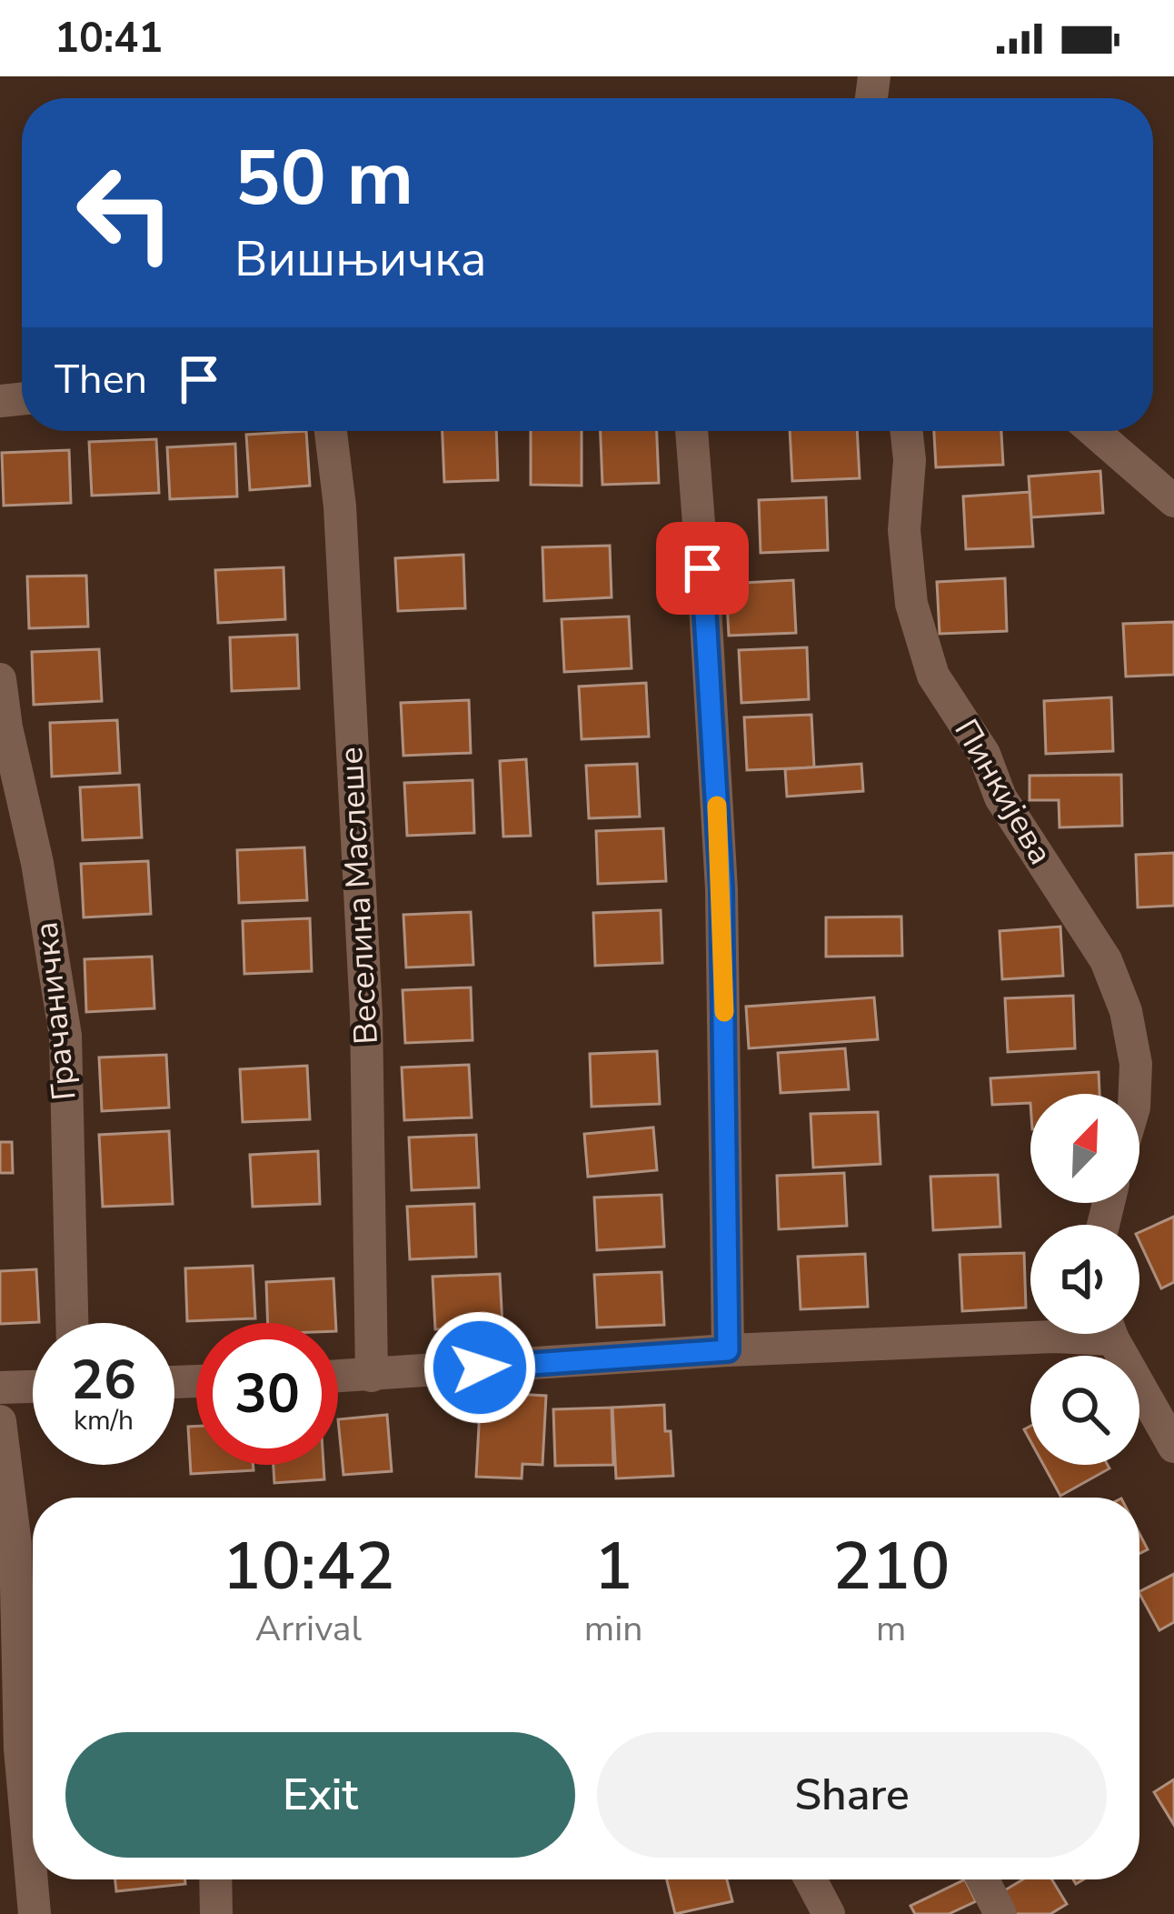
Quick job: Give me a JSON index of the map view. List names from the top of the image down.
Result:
{
  "streets": {
    "street": ["Пинкијева", "Веселина Маслеше", "Грачаничка"]
  },
  "north": "top right",
  "page": {
    "status": "10:41",
    "turn": ["50 m", "Вишњичка"],
    "then": "Then",
    "speed": "26 km/h",
    "limit": "30",
    "eta": [
      "10:42",
      "Arrival",
      "1",
      "min",
      "210",
      "m"
    ],
    "buttons": ["Exit", "Share"]
  }
}
